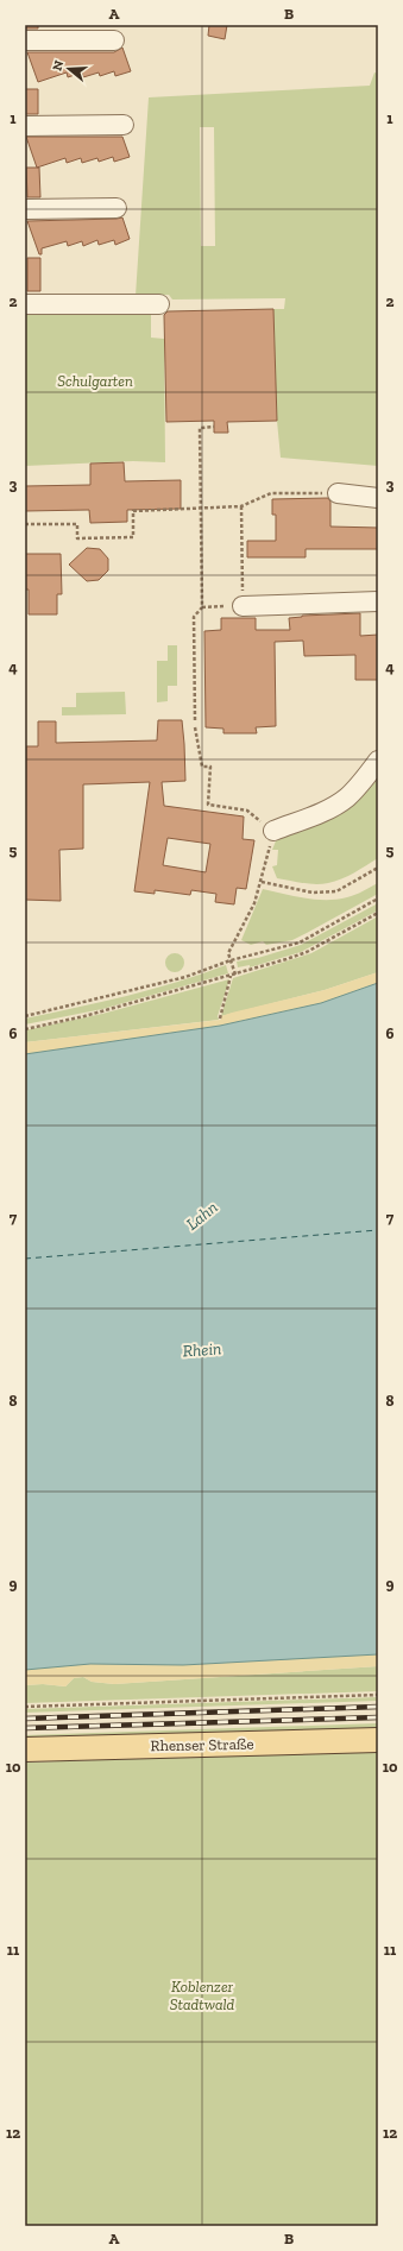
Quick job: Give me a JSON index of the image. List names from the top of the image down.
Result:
{
  "streets": {
    "main road": ["Rhenser Straße"]
  },
  "water": ["Lahn", "Rhein"],
  "parks": ["Schulgarten", "Koblenzer Stadtwald"],
  "north": "left",
  "grid": {
    "columns": ["A", "B"],
    "rows": [
      "1",
      "2",
      "3",
      "4",
      "5",
      "6",
      "7",
      "8",
      "9",
      "10",
      "11",
      "12"
    ]
  }
}
